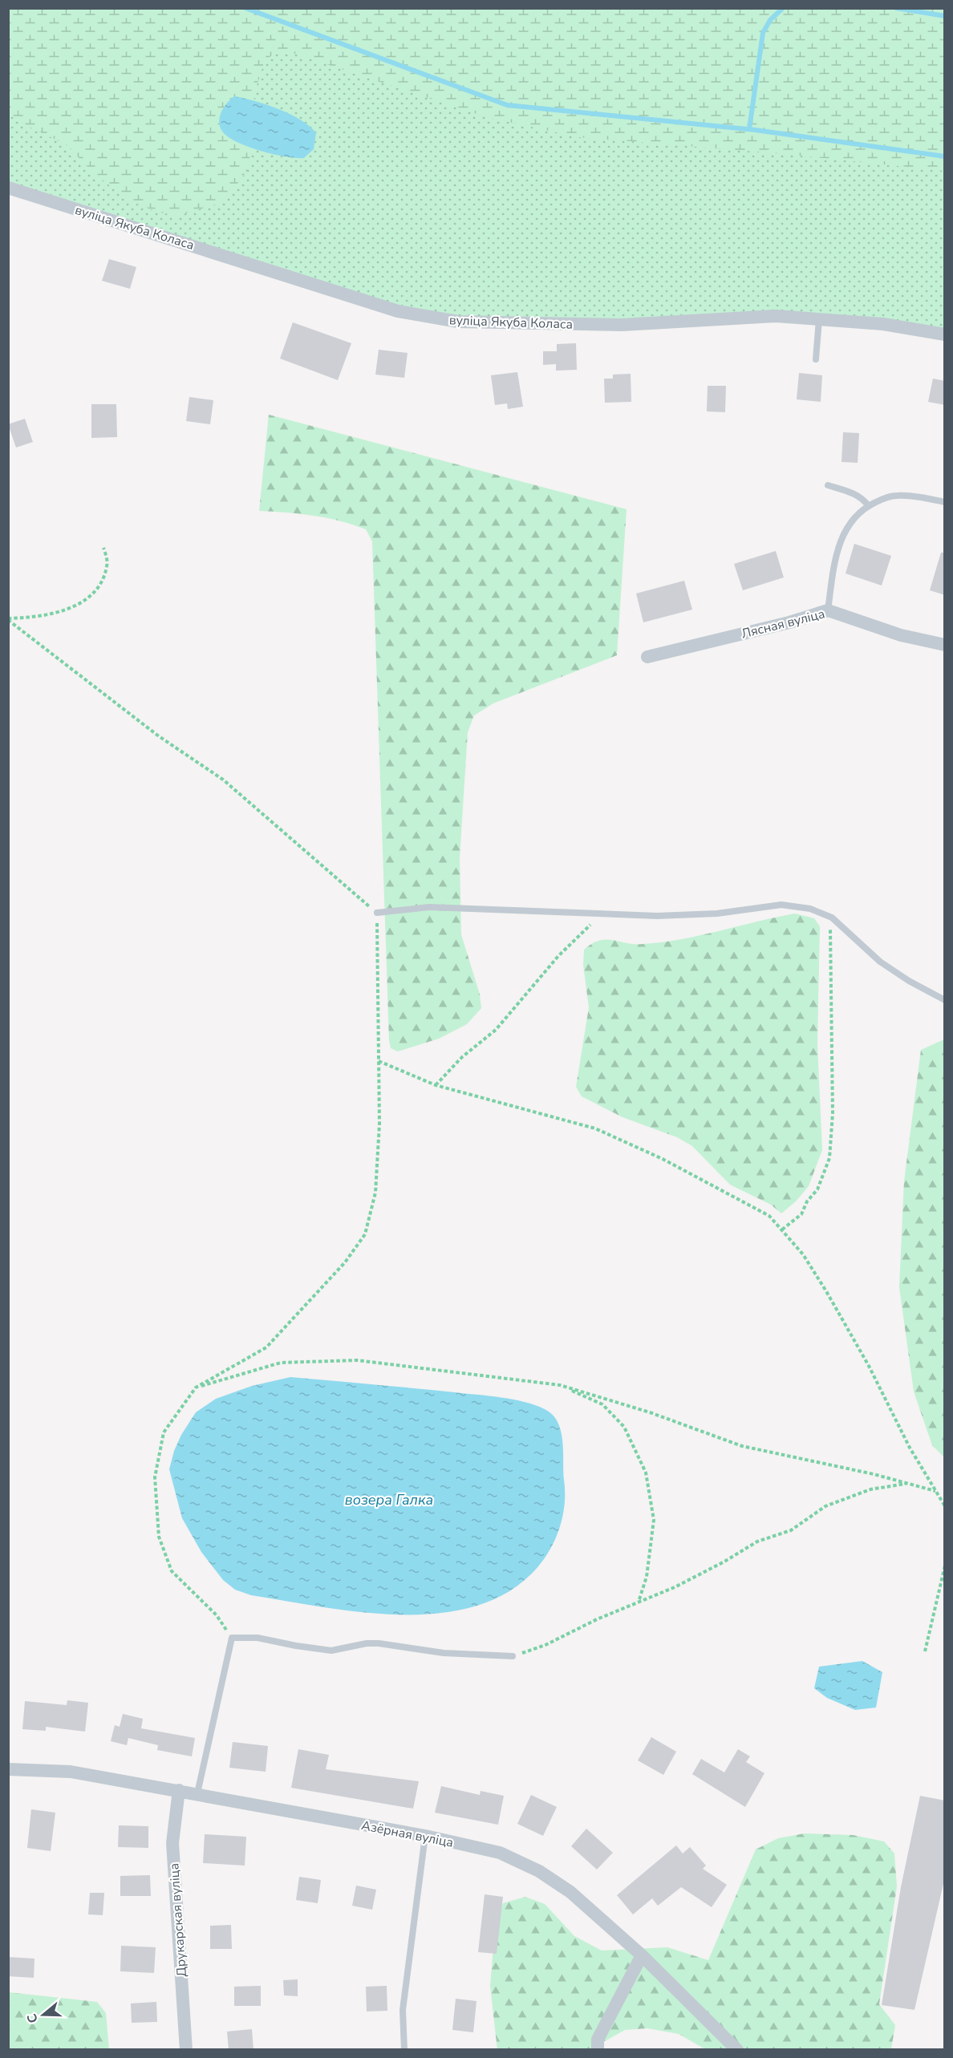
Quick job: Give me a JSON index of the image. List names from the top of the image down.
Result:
{
  "streets": {
    "street": [
      "вуліца Якуба Коласа",
      "Лясная вуліца",
      "Азёрная вуліца",
      "Друкарская вуліца"
    ]
  },
  "crossings": [
    ["Азёрная вуліца", "Друкарская вуліца"]
  ],
  "water": ["возера Галка"],
  "north": "left"
}
